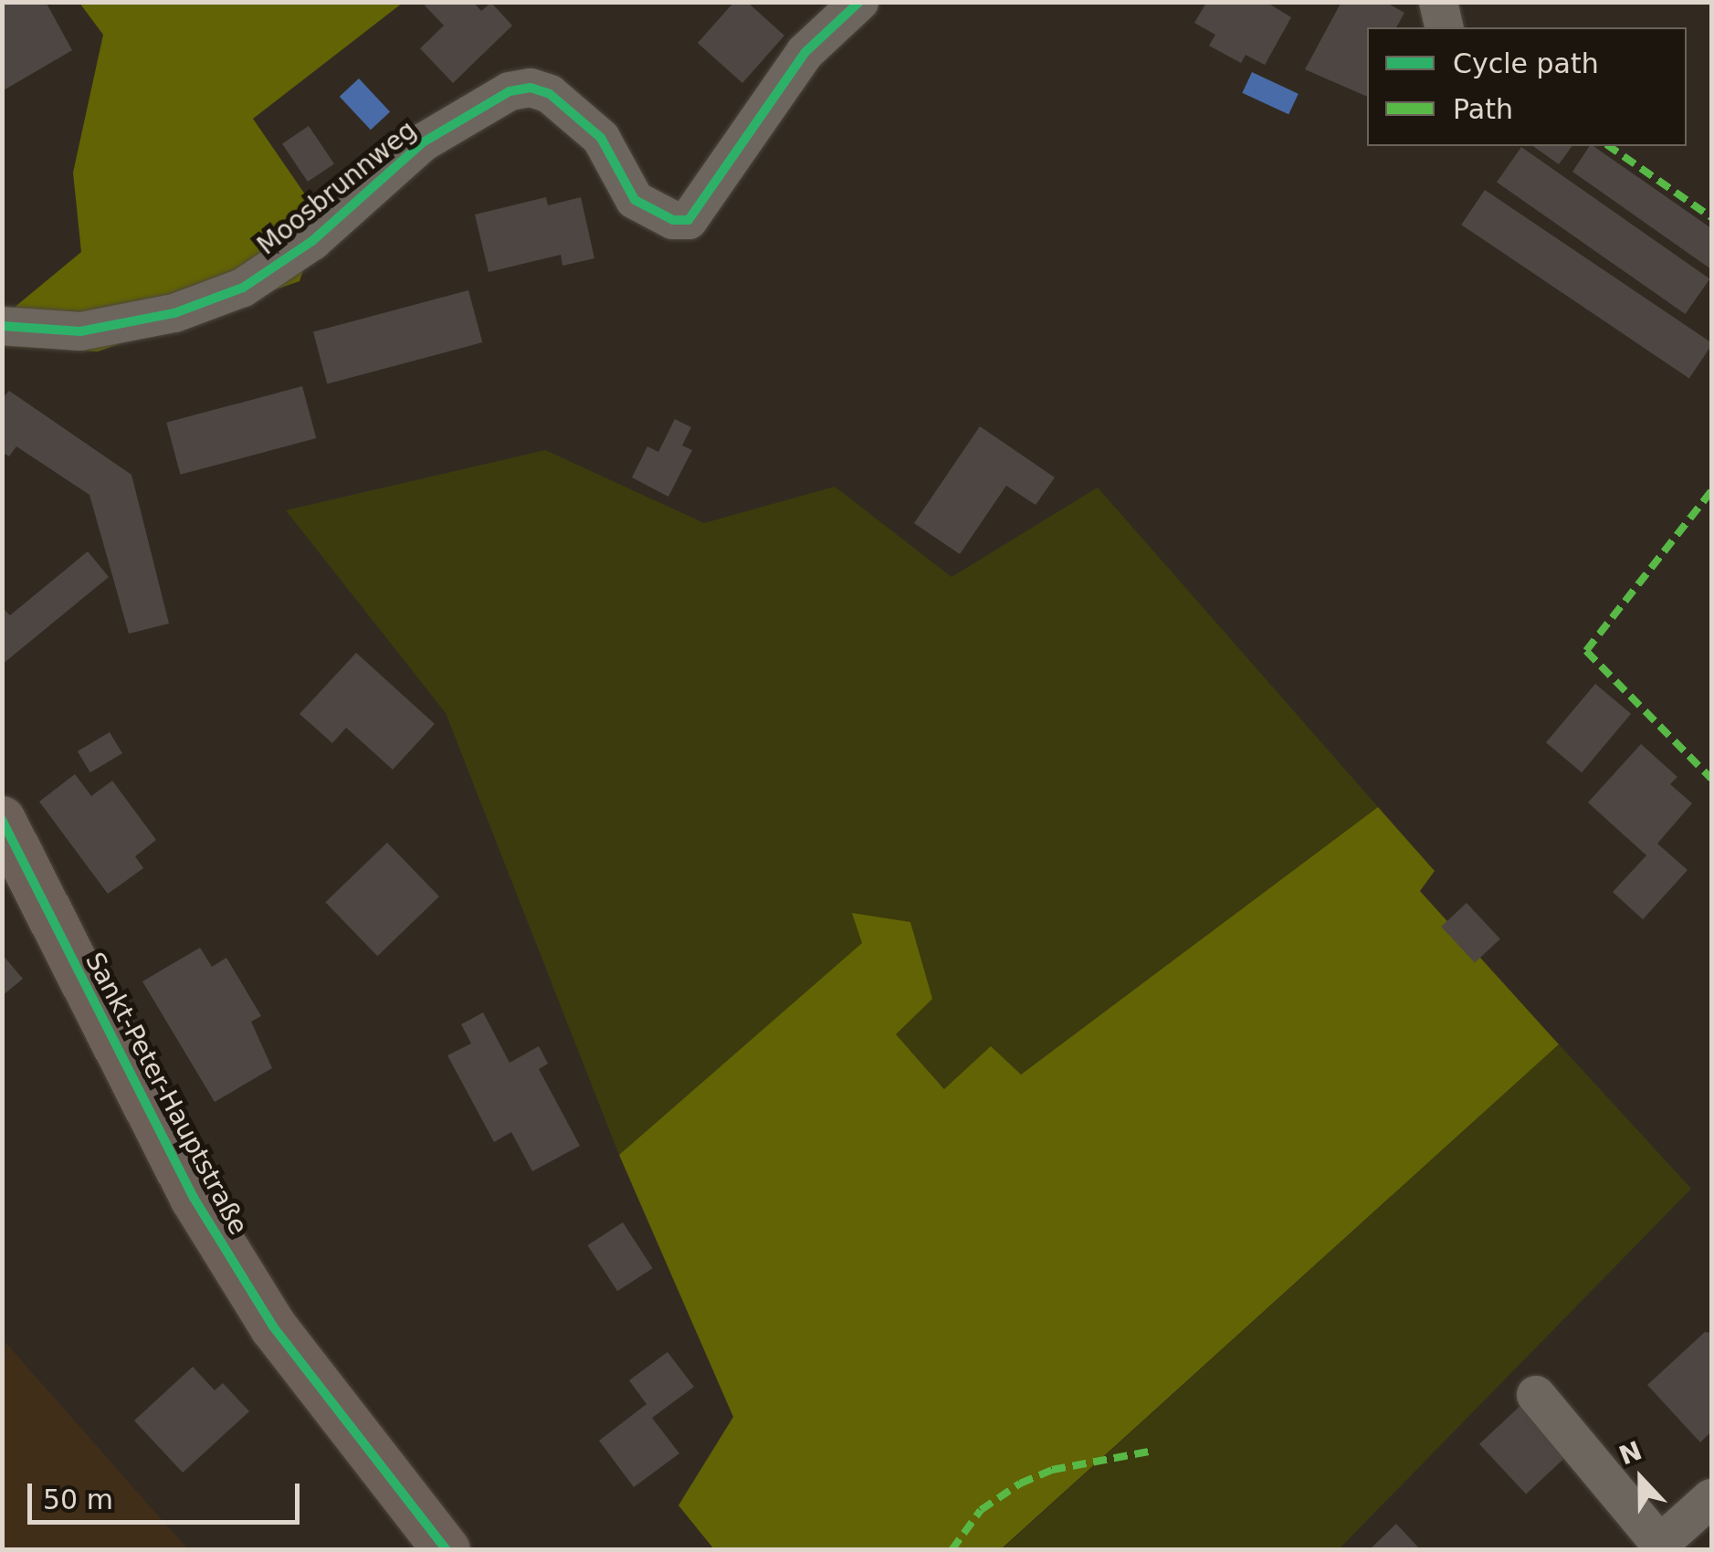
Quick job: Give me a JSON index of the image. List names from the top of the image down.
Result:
{
  "streets": {
    "main road": ["Sankt-Peter-Hauptstraße"],
    "street": ["Moosbrunnweg"]
  },
  "legend": ["Cycle path", "Path"],
  "scale_bar": "50 m",
  "north": "top"
}
